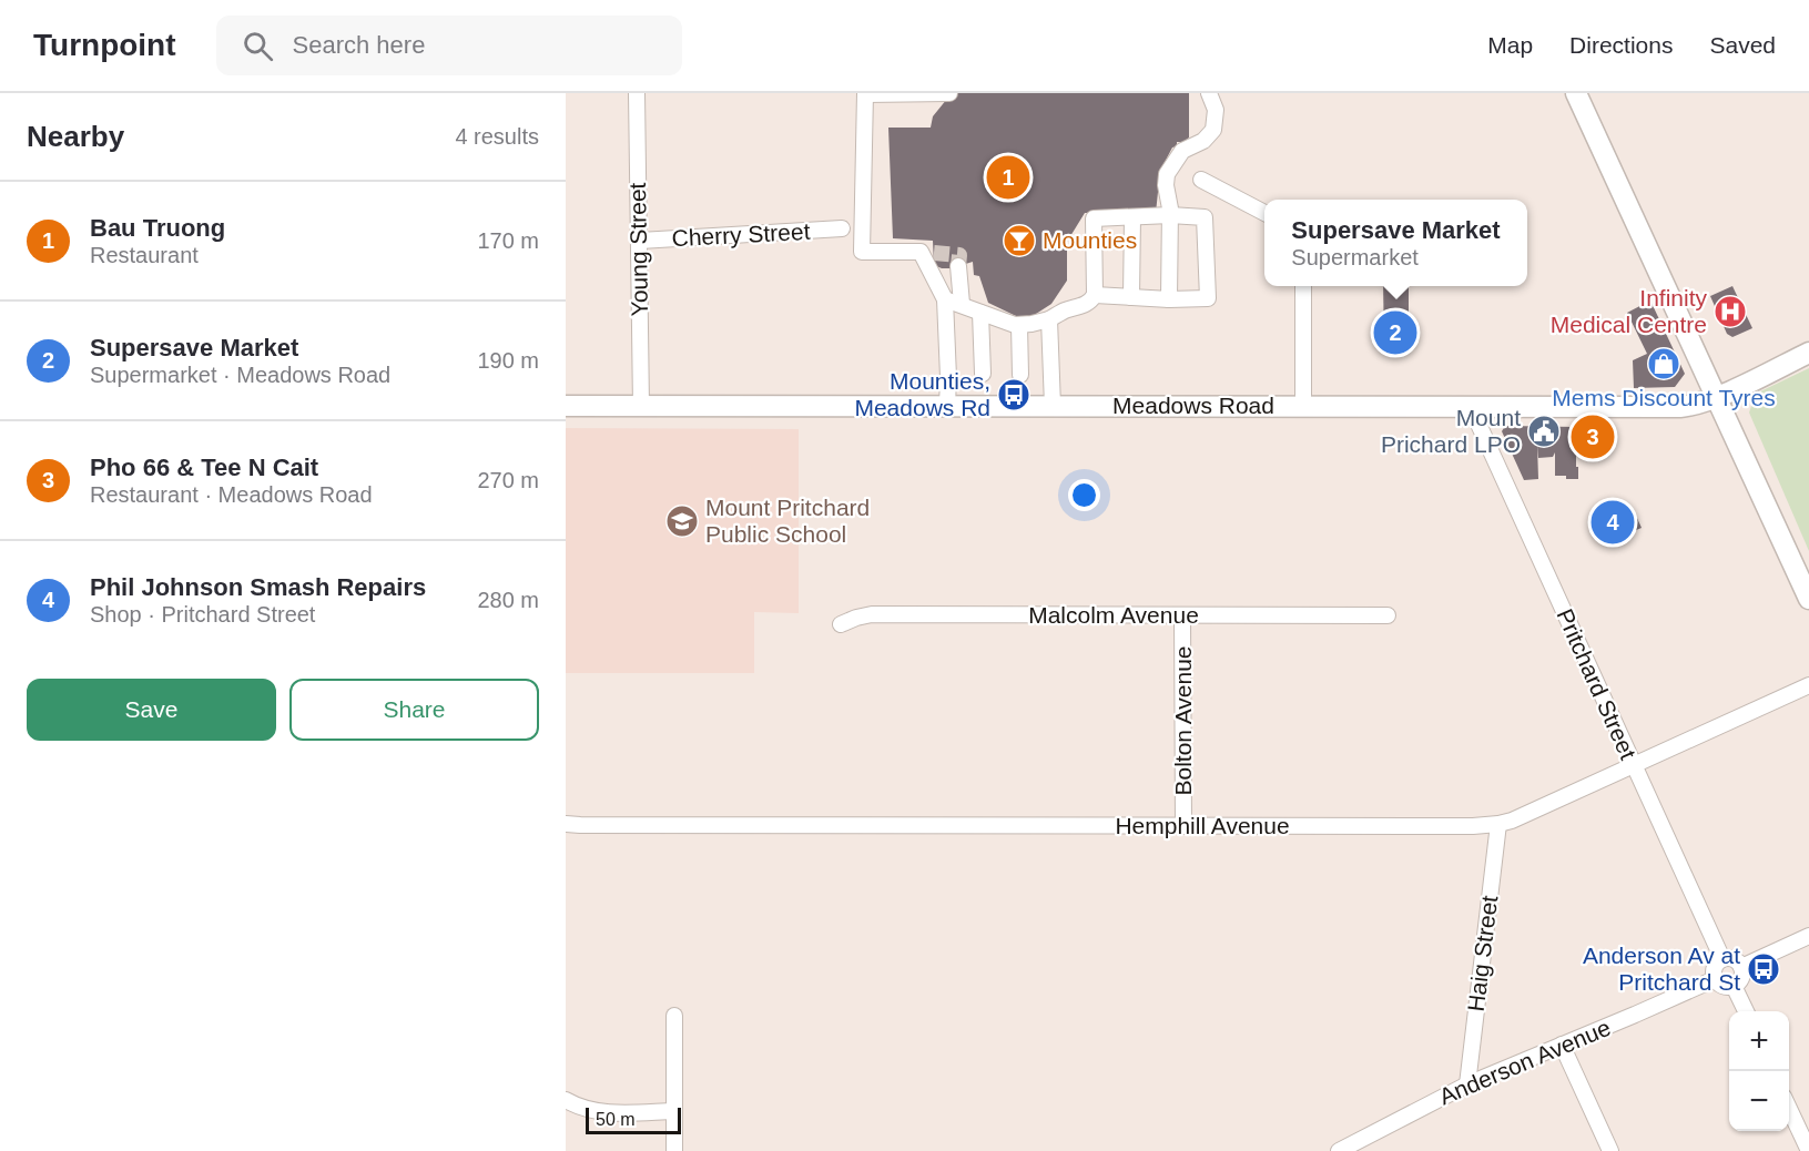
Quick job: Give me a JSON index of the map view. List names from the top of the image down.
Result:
{
  "streets": {
    "main road": ["Meadows Road"],
    "street": [
      "Cherry Street",
      "Young Street",
      "Malcolm Avenue",
      "Pritchard Street",
      "Bolton Avenue",
      "Hemphill Avenue",
      "Haig Street",
      "Anderson Avenue"
    ]
  },
  "crossings": [
    ["Cherry Street", "Young Street"],
    ["Young Street", "Meadows Road"],
    ["Meadows Road", "Pritchard Street"],
    ["Malcolm Avenue", "Bolton Avenue"],
    ["Pritchard Street", "Hemphill Avenue"],
    ["Pritchard Street", "Anderson Avenue"],
    ["Bolton Avenue", "Hemphill Avenue"],
    ["Hemphill Avenue", "Haig Street"],
    ["Haig Street", "Anderson Avenue"]
  ],
  "places": {
    "bar": ["Mounties"],
    "hospital": ["Infinity Medical Centre"],
    "shop": ["Mems Discount Tyres"],
    "bus stop": ["Mounties, Meadows Rd", "Anderson Av at Pritchard St"],
    "public building": ["Mount Prichard LPO"],
    "school or university": ["Mount Pritchard Public School"]
  },
  "scale_bar": "50 m",
  "page": {
    "header": "Turnpoint",
    "search": "Search here",
    "nav": ["Map", "Directions", "Saved"],
    "heading": ["Nearby", "4 results"],
    "pins": [
      "1",
      "2",
      "3",
      "4"
    ],
    "list": [
      {
        "mark": "1",
        "name": "Bau Truong",
        "note": "Restaurant",
        "value": "170 m"
      },
      {
        "mark": "2",
        "name": "Supersave Market",
        "note": "Supermarket · Meadows Road",
        "value": "190 m"
      },
      {
        "mark": "3",
        "name": "Pho 66 & Tee N Cait",
        "note": "Restaurant · Meadows Road",
        "value": "270 m"
      },
      {
        "mark": "4",
        "name": "Phil Johnson Smash Repairs",
        "note": "Shop · Pritchard Street",
        "value": "280 m"
      }
    ],
    "popup": ["Supersave Market", "Supermarket"],
    "buttons": ["Save", "Share"],
    "map_buttons": ["+", "−"],
    "scale": "50 m"
  }
}
